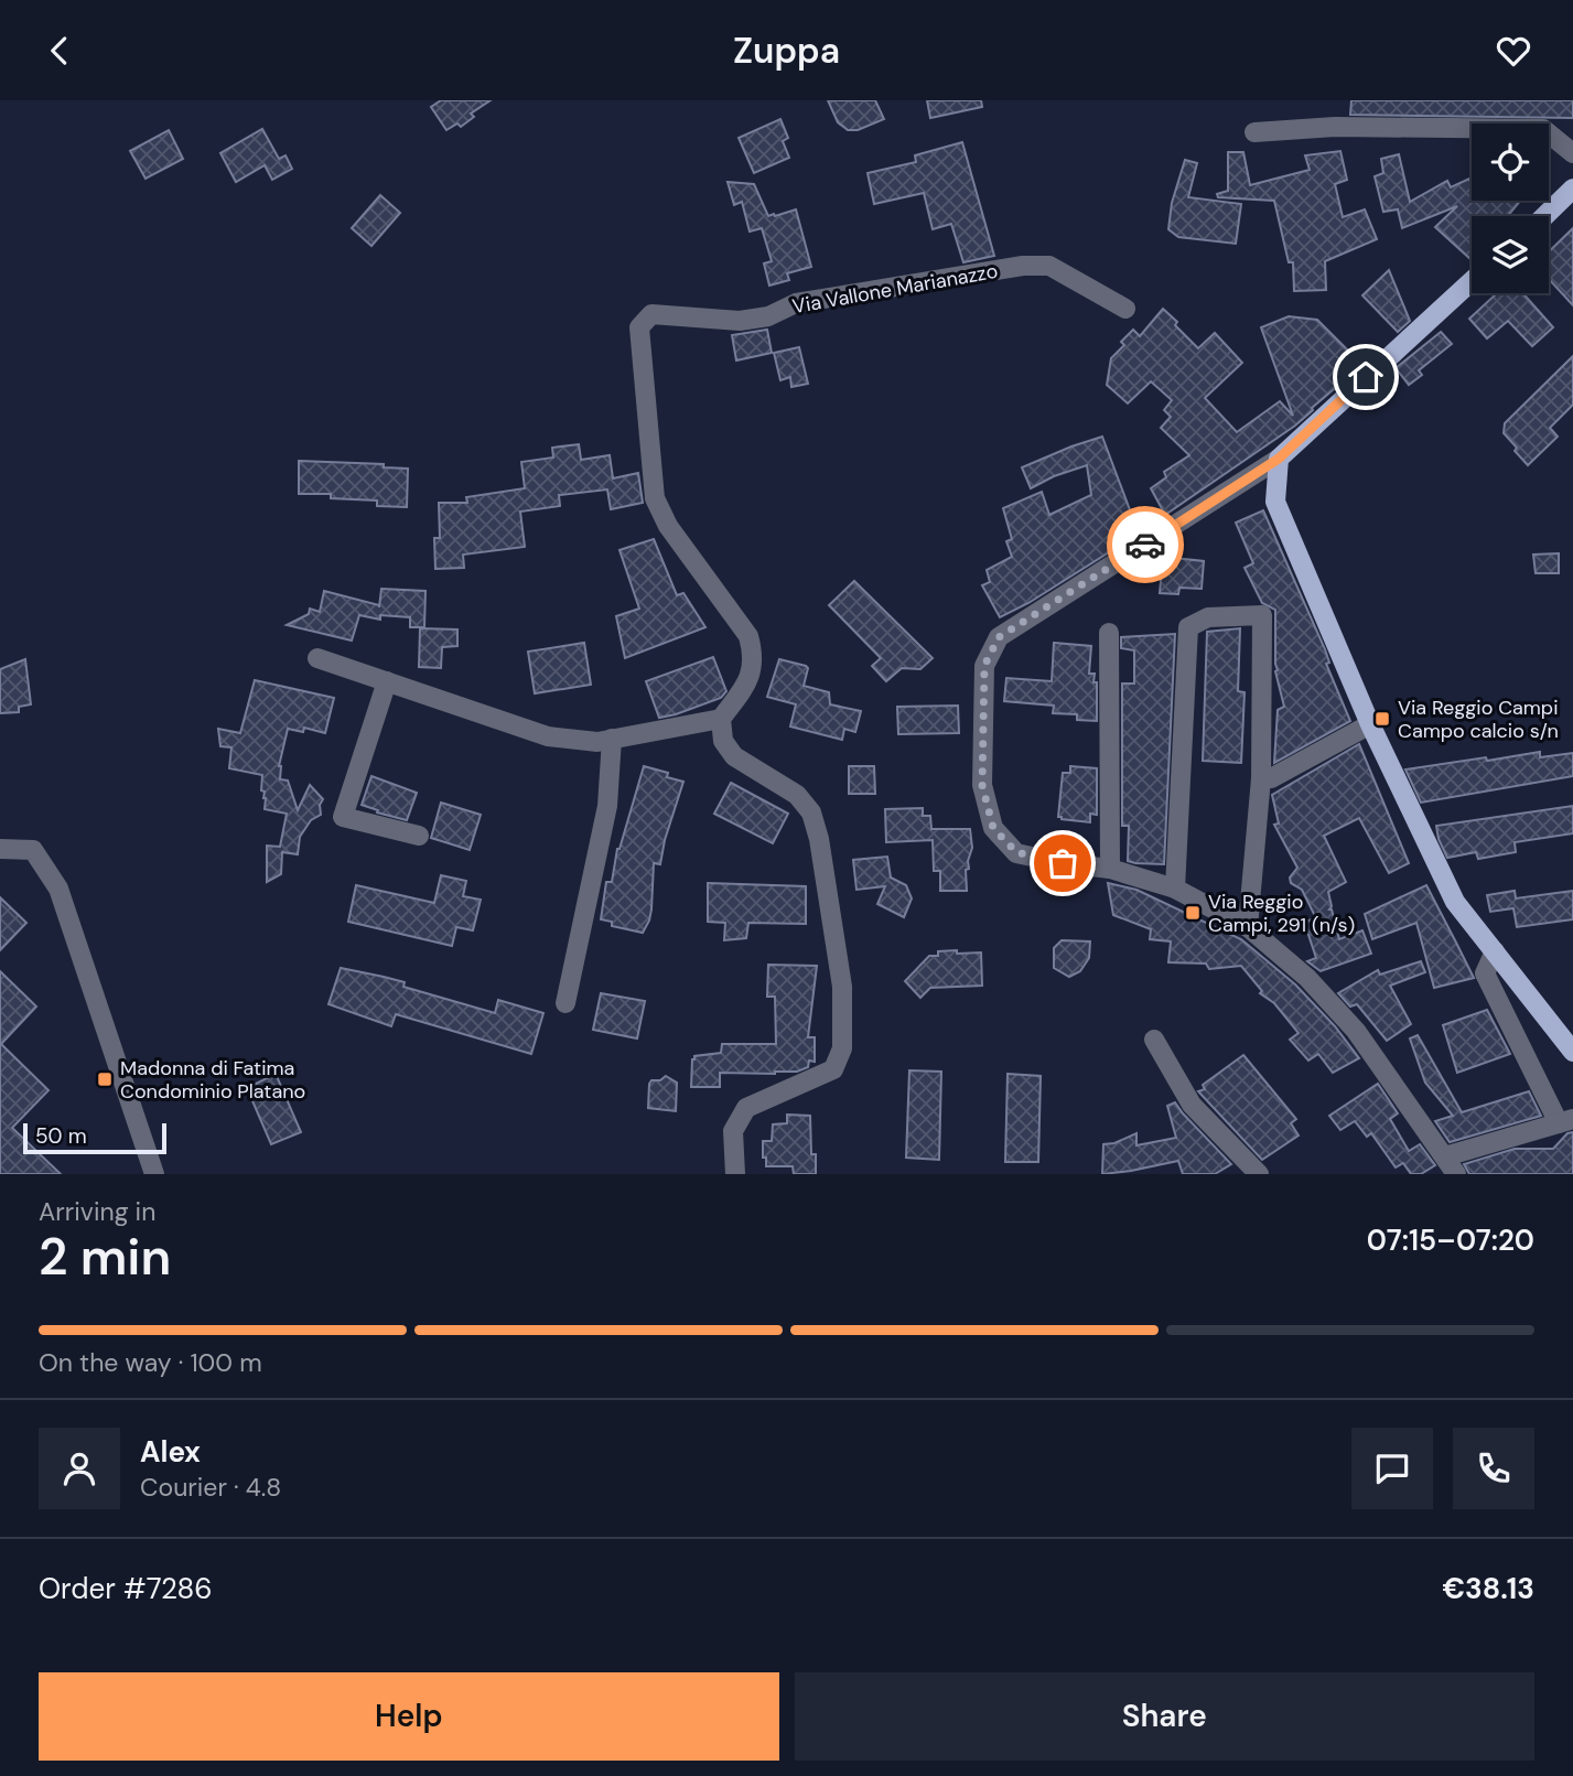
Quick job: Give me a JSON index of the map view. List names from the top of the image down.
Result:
{
  "streets": {
    "street": ["Via Vallone Marianazzo"]
  },
  "places": {
    "transit": ["Via Reggio Campi Campo calcio s/n", "Via Reggio Campi, 291 (n/s)", "Madonna di Fatima Condominio Platano"]
  },
  "scale_bar": "50 m",
  "page": {
    "header": "Zuppa",
    "scale": "50 m",
    "heading": ["2 min", "Arriving in", "07:15–07:20"],
    "panel": [
      "Alex",
      "Courier · 4.8",
      "Order #7286",
      "€38.13"
    ],
    "bar": "On the way · 100 m",
    "buttons": ["Help", "Share"]
  }
}
